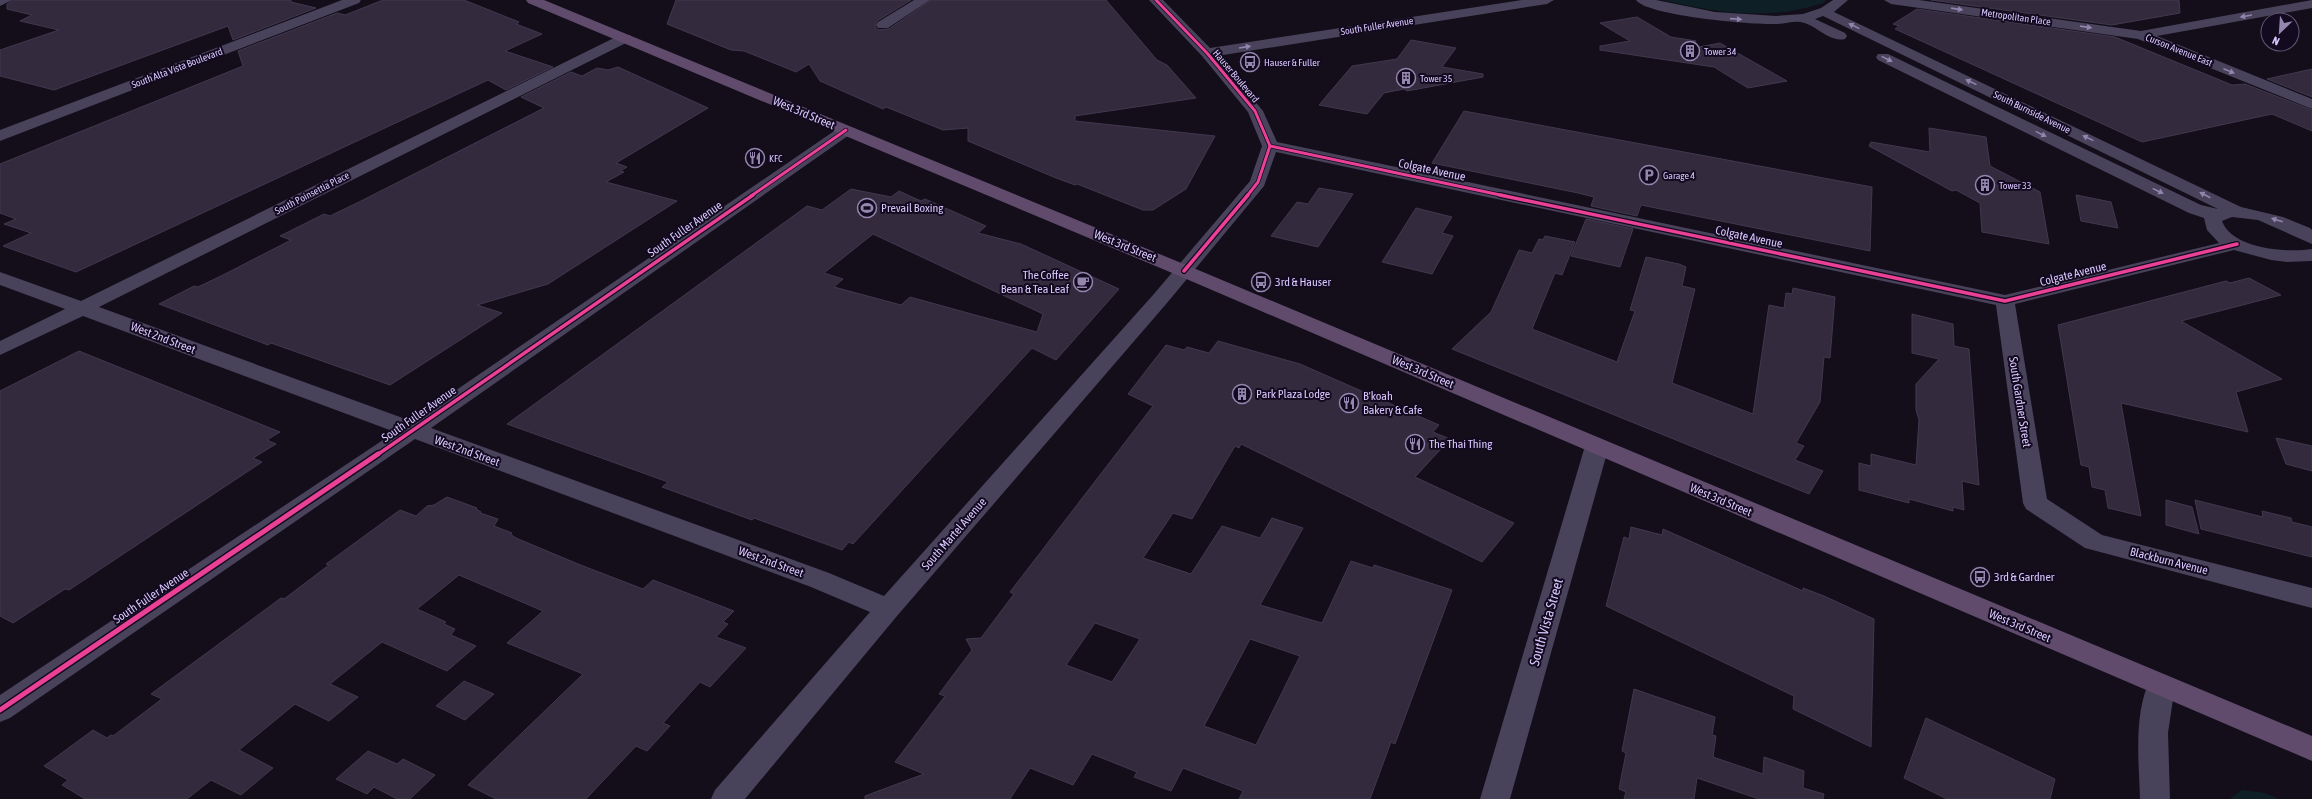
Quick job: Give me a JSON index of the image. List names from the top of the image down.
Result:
{
  "streets": {
    "main road": ["West 3rd Street"],
    "street": [
      "Metropolitan Place",
      "South Fuller Avenue",
      "Curson Avenue East",
      "South Alta Vista Boulevard",
      "Hauser Boulevard",
      "South Burnside Avenue",
      "Colgate Avenue",
      "South Poinsettia Place",
      "West 2nd Street",
      "South Gardner Street",
      "South Martel Avenue",
      "Blackburn Avenue",
      "South Vista Street"
    ]
  },
  "crossings": [
    ["Metropolitan Place", "Curson Avenue East"],
    ["South Fuller Avenue", "Hauser Boulevard"],
    ["South Fuller Avenue", "West 3rd Street"],
    ["South Fuller Avenue", "West 2nd Street"],
    ["Hauser Boulevard", "Colgate Avenue"],
    ["West 3rd Street", "South Poinsettia Place"],
    ["West 3rd Street", "South Martel Avenue"],
    ["West 3rd Street", "South Vista Street"],
    ["Colgate Avenue", "South Gardner Street"],
    ["South Poinsettia Place", "West 2nd Street"],
    ["West 2nd Street", "South Martel Avenue"],
    ["South Gardner Street", "Blackburn Avenue"]
  ],
  "one_way": ["Metropolitan Place"],
  "places": {
    "building": [
      "Tower 34",
      "Tower 35",
      "Tower 33",
      "Park Plaza Lodge"
    ],
    "bus stop": ["Hauser & Fuller", "3rd & Hauser", "3rd & Gardner"],
    "restaurant": ["KFC", "B'koah Bakery & Cafe", "The Thai Thing"],
    "parking": ["Garage 4"],
    "sports": ["Prevail Boxing"],
    "cafe": ["The Coffee Bean & Tea Leaf"]
  },
  "north": "bottom left"
}
